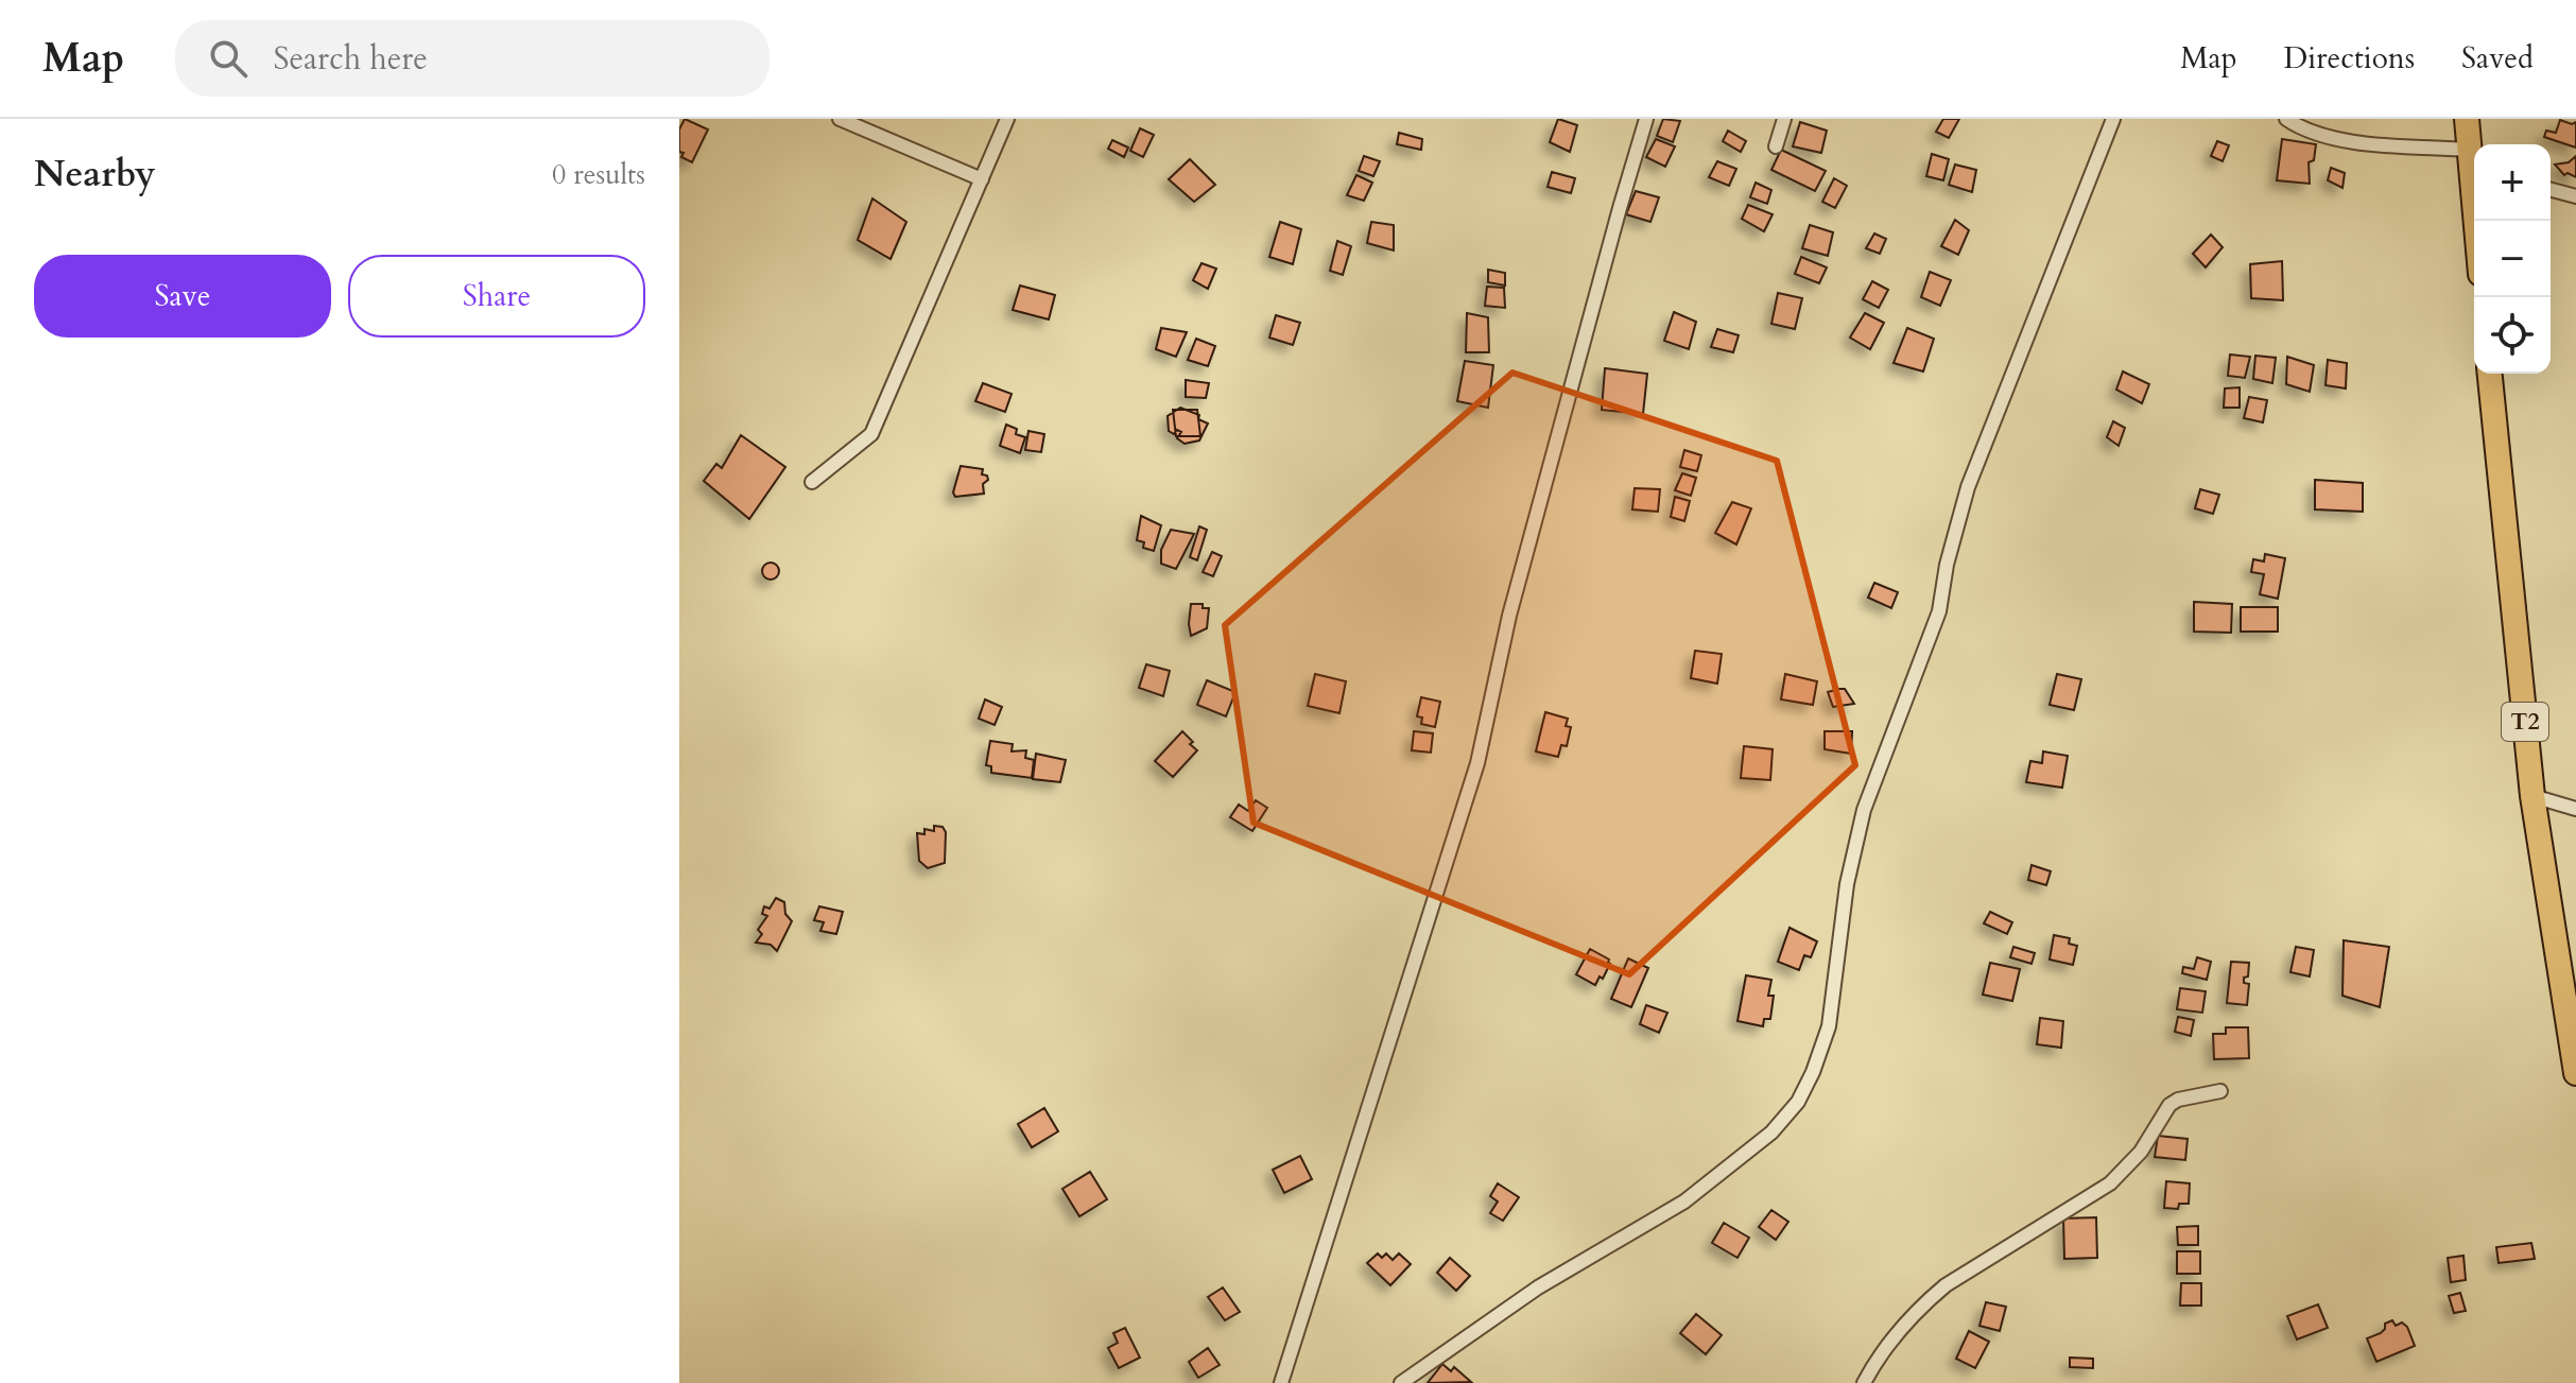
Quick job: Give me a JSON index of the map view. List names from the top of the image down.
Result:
{
  "streets": {
    "highway": ["T2"]
  },
  "page": {
    "header": "Map",
    "search": "Search here",
    "nav": ["Map", "Directions", "Saved"],
    "heading": ["Nearby", "0 results"],
    "map_buttons": ["+", "−"],
    "buttons": ["Save", "Share"]
  }
}
